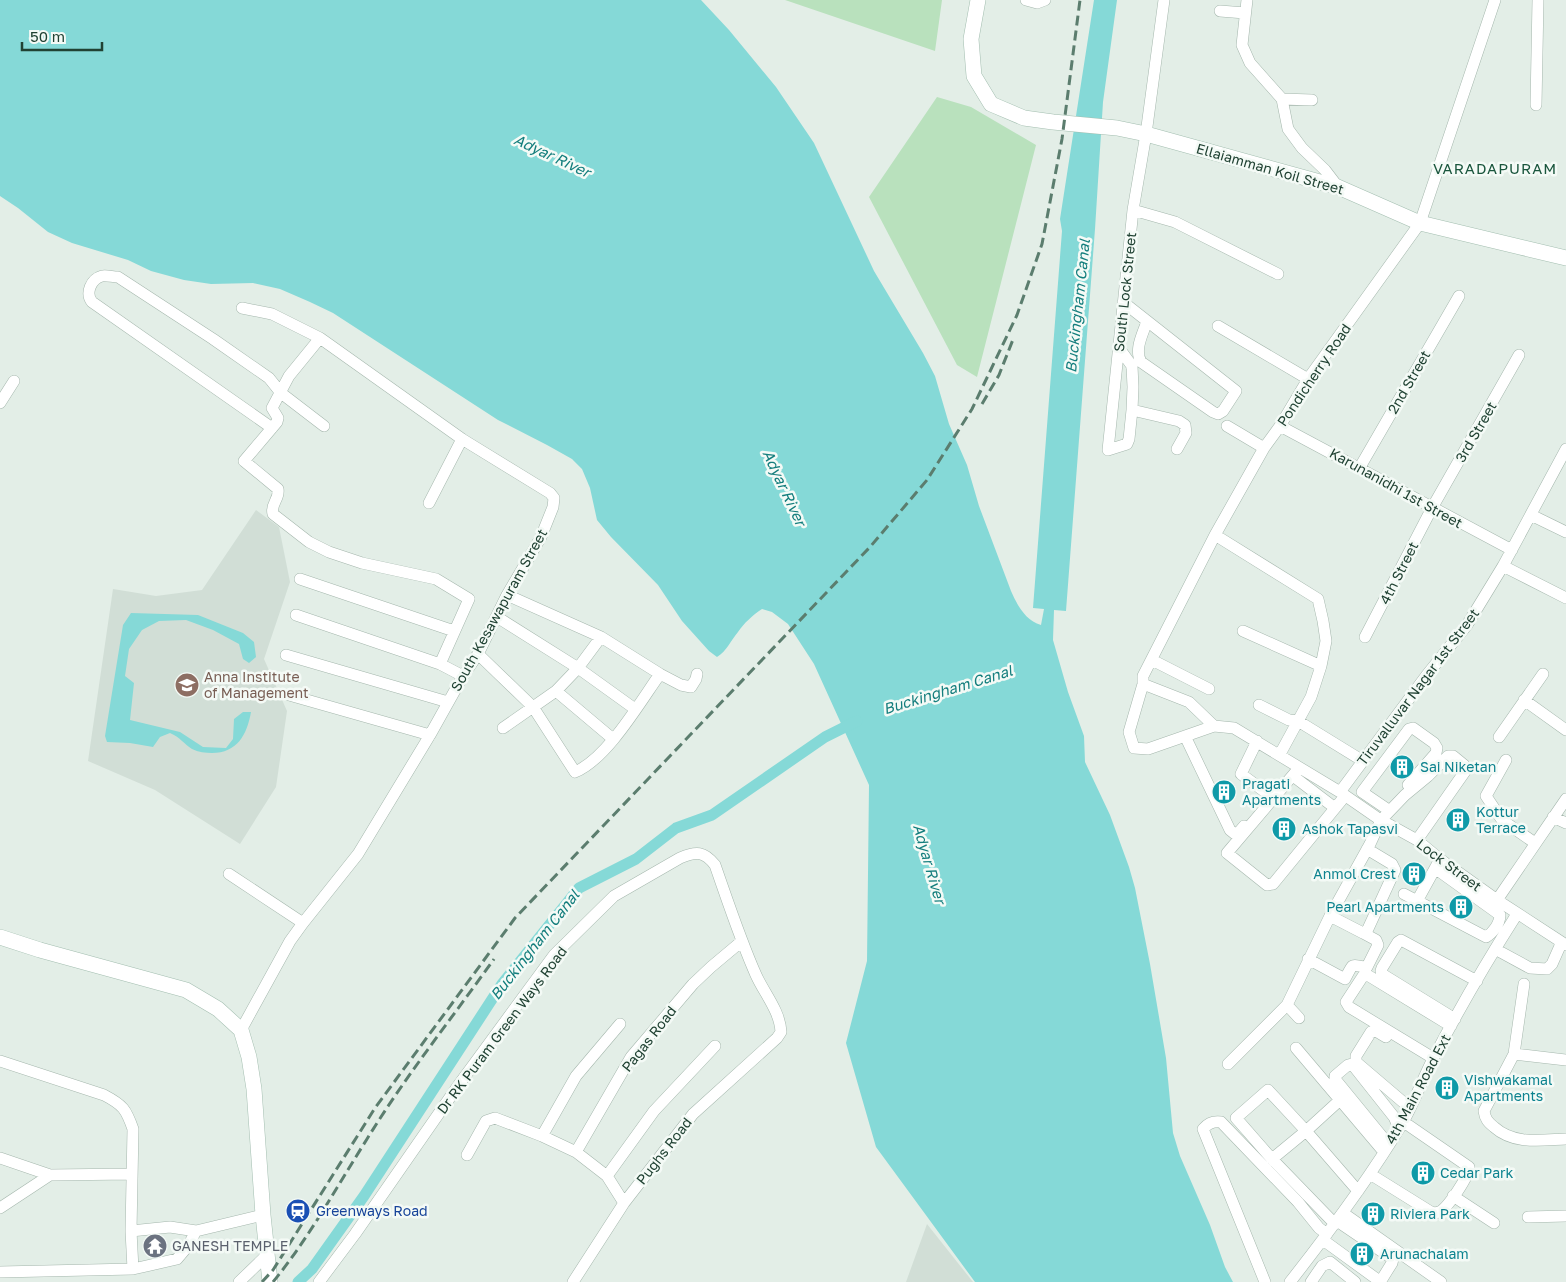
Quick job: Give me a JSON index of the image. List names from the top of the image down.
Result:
{
  "streets": {
    "street": [
      "Ellaiamman Koil Street",
      "South Lock Street",
      "Pondicherry Road",
      "2nd Street",
      "3rd Street",
      "Karunanidhi 1st Street",
      "4th Street",
      "South Kesawapuram Street",
      "Tiruvalluvar Nagar 1st Street",
      "Lock Street",
      "Dr RK Puram Green Ways Road",
      "Pagas Road",
      "4th Main Road Ext",
      "Pughs Road"
    ]
  },
  "crossings": [
    ["Ellaiamman Koil Street", "South Lock Street"],
    ["Ellaiamman Koil Street", "Pondicherry Road"],
    ["Pondicherry Road", "Karunanidhi 1st Street"],
    ["2nd Street", "Karunanidhi 1st Street"],
    ["3rd Street", "Karunanidhi 1st Street"],
    ["3rd Street", "4th Street"],
    ["Karunanidhi 1st Street", "4th Street"],
    ["Karunanidhi 1st Street", "Tiruvalluvar Nagar 1st Street"],
    ["Tiruvalluvar Nagar 1st Street", "Lock Street"],
    ["Lock Street", "4th Main Road Ext"],
    ["Dr RK Puram Green Ways Road", "Pagas Road"],
    ["Dr RK Puram Green Ways Road", "Pughs Road"],
    ["Pagas Road", "Pughs Road"]
  ],
  "districts": ["VARADAPURAM"],
  "water": ["Adyar River", "Buckingham Canal"],
  "places": {
    "school or university": ["Anna Institute of Management"],
    "building": [
      "Sai Niketan",
      "Pragati Apartments",
      "Kottur Terrace",
      "Ashok Tapasvi",
      "Anmol Crest",
      "Pearl Apartments",
      "Vishwakamal Apartments",
      "Cedar Park",
      "Riviera Park",
      "Arunachalam"
    ],
    "station": ["Greenways Road"],
    "temple": ["GANESH TEMPLE"]
  },
  "scale_bar": "50 m"
}
